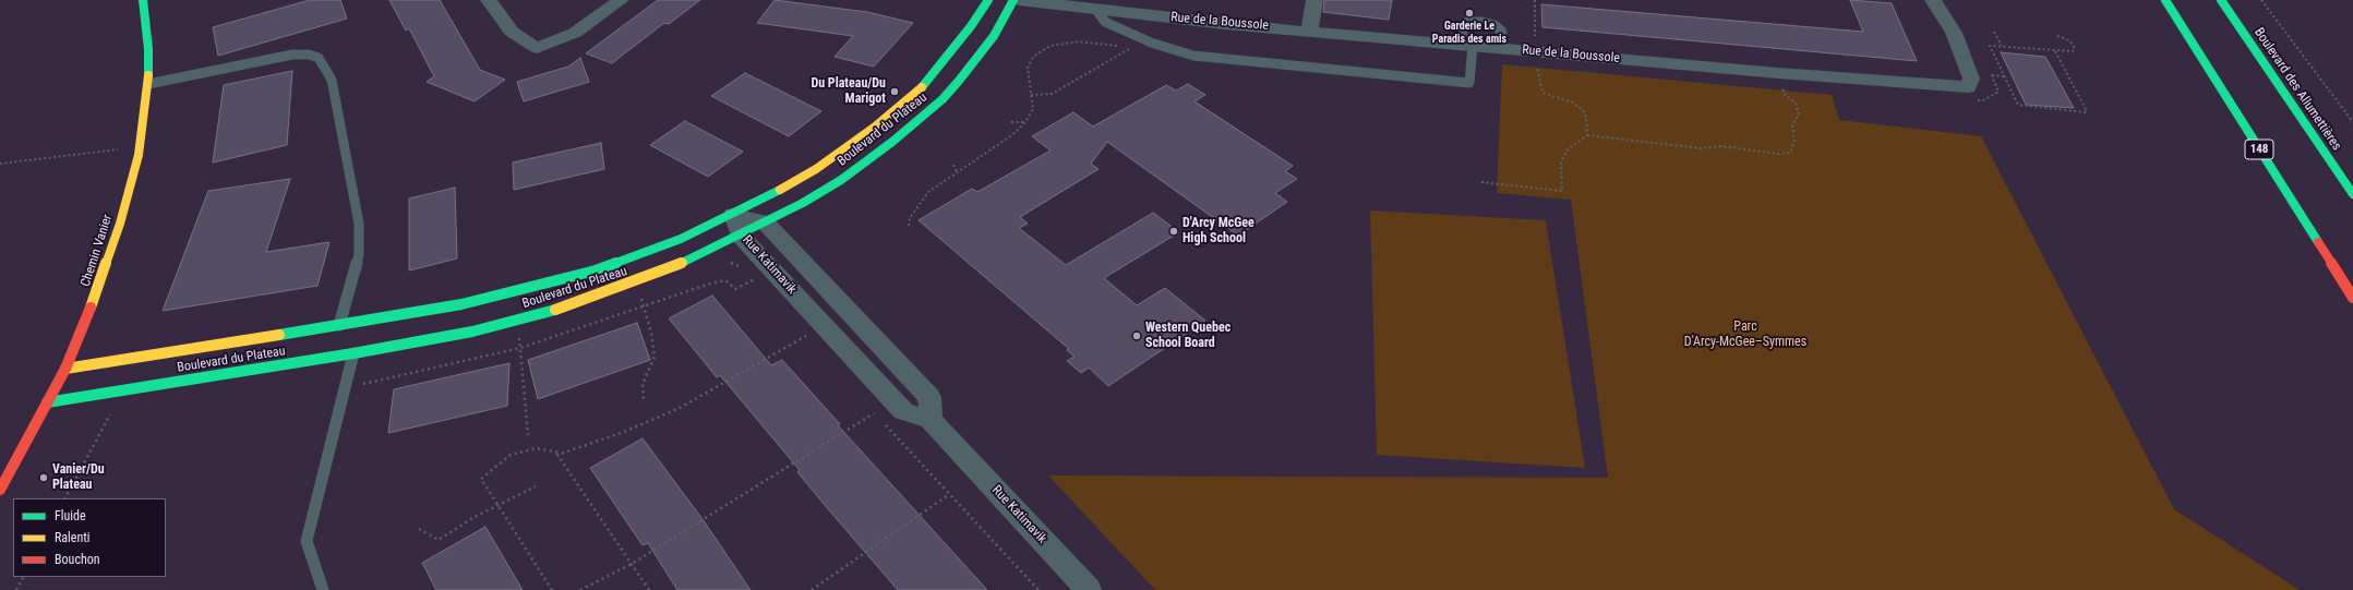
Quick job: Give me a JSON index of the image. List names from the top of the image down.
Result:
{
  "streets": {
    "main road": [
      "Boulevard des Allumettières",
      "Boulevard du Plateau",
      "148",
      "Chemin Vanier"
    ],
    "street": ["Rue de la Boussole", "Rue Katimavik"]
  },
  "crossings": [
    ["Boulevard du Plateau", "Chemin Vanier"],
    ["Boulevard du Plateau", "Rue Katimavik"]
  ],
  "parks": ["Parc D'Arcy-McGee–Symmes"],
  "places": [
    "Garderie Le Paradis des amis",
    "Du Plateau/Du Marigot",
    "D'Arcy McGee High School",
    "Western Quebec School Board",
    "Vanier/Du Plateau"
  ],
  "legend": ["Fluide", "Ralenti", "Bouchon"]
}
